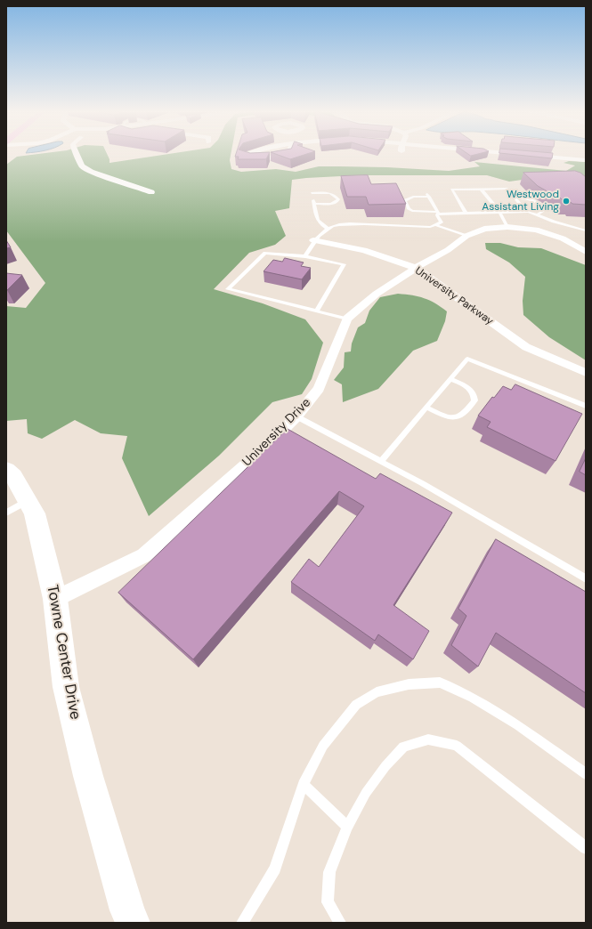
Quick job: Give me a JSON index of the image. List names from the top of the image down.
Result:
{
  "streets": {
    "main road": ["Towne Center Drive"],
    "street": ["University Parkway", "University Drive"]
  },
  "crossings": [
    ["University Parkway", "University Drive"],
    ["University Drive", "Towne Center Drive"]
  ],
  "places": ["Westwood Assistant Living"]
}
